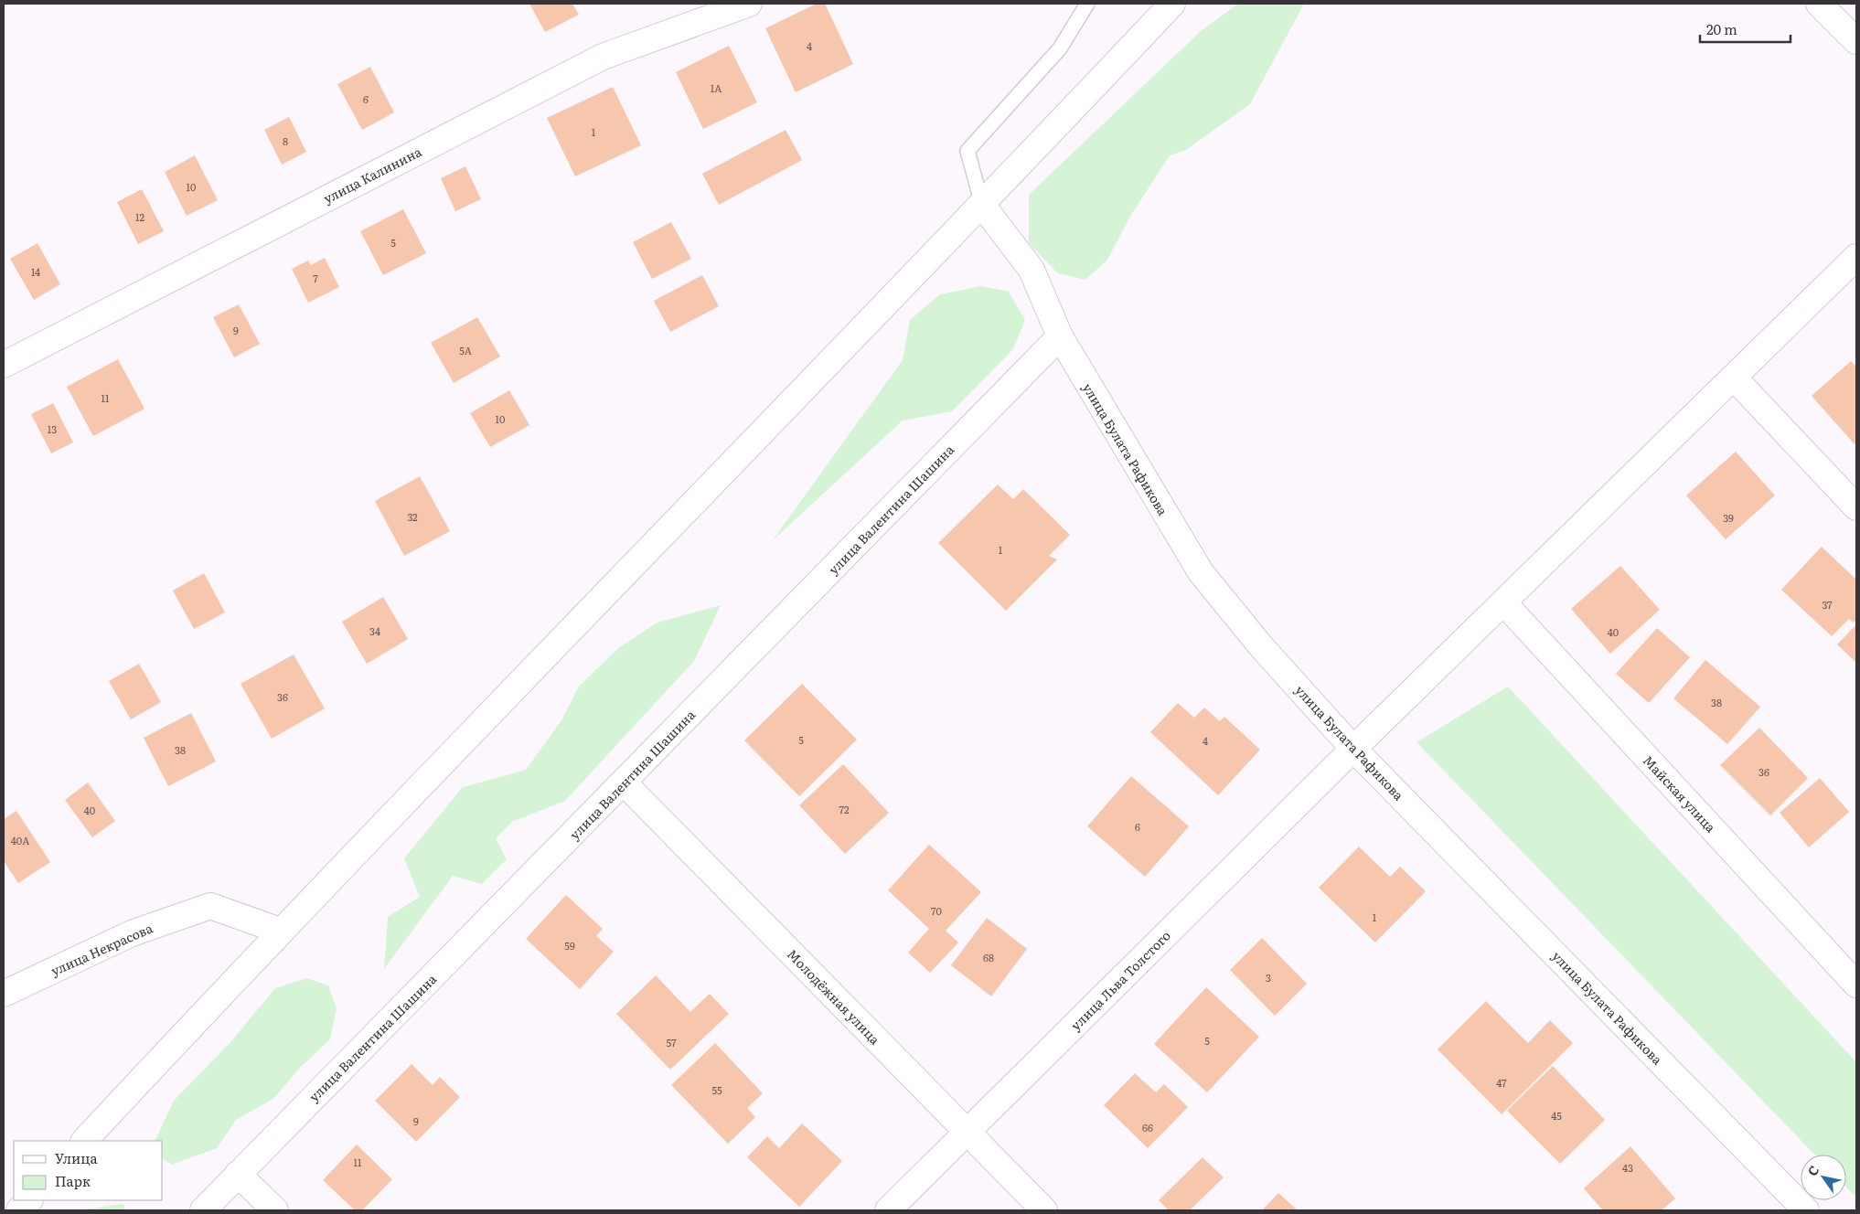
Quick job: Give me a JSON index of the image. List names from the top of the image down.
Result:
{
  "streets": {
    "street": [
      "улица Калинина",
      "улица Булата Рафикова",
      "улица Валентина Шашина",
      "Майская улица",
      "улица Некрасова",
      "улица Льва Толстого",
      "Молодёжная улица"
    ]
  },
  "crossings": [
    ["улица Булата Рафикова", "улица Валентина Шашина"],
    ["улица Булата Рафикова", "улица Льва Толстого"],
    ["улица Валентина Шашина", "Молодёжная улица"],
    ["Майская улица", "улица Льва Толстого"],
    ["улица Льва Толстого", "Молодёжная улица"]
  ],
  "house_numbers": [
    "4",
    "1А",
    "6",
    "1",
    "8",
    "10",
    "12",
    "5",
    "14",
    "7",
    "9",
    "5А",
    "11",
    "10",
    "13",
    "32",
    "39",
    "1",
    "37",
    "34",
    "40",
    "36",
    "38",
    "5",
    "4",
    "38",
    "36",
    "72",
    "40",
    "6",
    "40А",
    "70",
    "1",
    "59",
    "68",
    "3",
    "5",
    "57",
    "47",
    "55",
    "45",
    "9",
    "66",
    "11",
    "43"
  ],
  "legend": ["Улица", "Парк"],
  "scale_bar": "20 m",
  "north": "top left"
}
